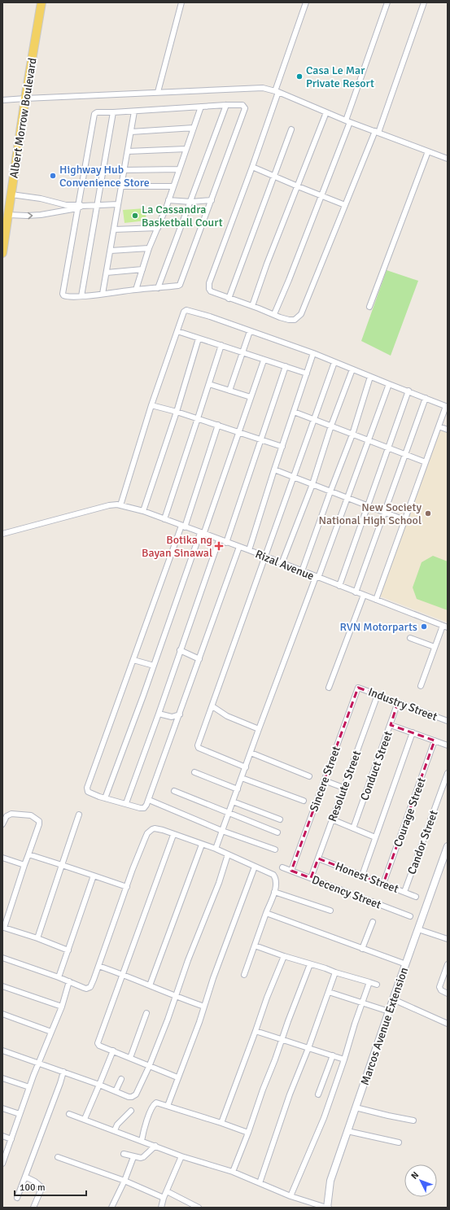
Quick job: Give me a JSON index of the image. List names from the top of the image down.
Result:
{
  "streets": {
    "main road": ["Albert Morrow Boulevard"],
    "street": [
      "Rizal Avenue",
      "Industry Street",
      "Conduct Street",
      "Sincere Street",
      "Resolute Street",
      "Courage Street",
      "Candor Street",
      "Honest Street",
      "Decency Street",
      "Marcos Avenue Extension"
    ]
  },
  "crossings": [
    ["Industry Street", "Conduct Street"],
    ["Industry Street", "Sincere Street"],
    ["Industry Street", "Resolute Street"],
    ["Sincere Street", "Decency Street"],
    ["Resolute Street", "Honest Street"],
    ["Resolute Street", "Decency Street"],
    ["Courage Street", "Honest Street"],
    ["Candor Street", "Honest Street"]
  ],
  "places": {
    "other": [
      "Casa Le Mar Private Resort",
      "Highway Hub Convenience Store",
      "La Cassandra Basketball Court",
      "New Society National High School",
      "RVN Motorparts"
    ],
    "health": ["Botika ng Bayan Sinawal"]
  },
  "scale_bar": "100 m",
  "north": "top left"
}
